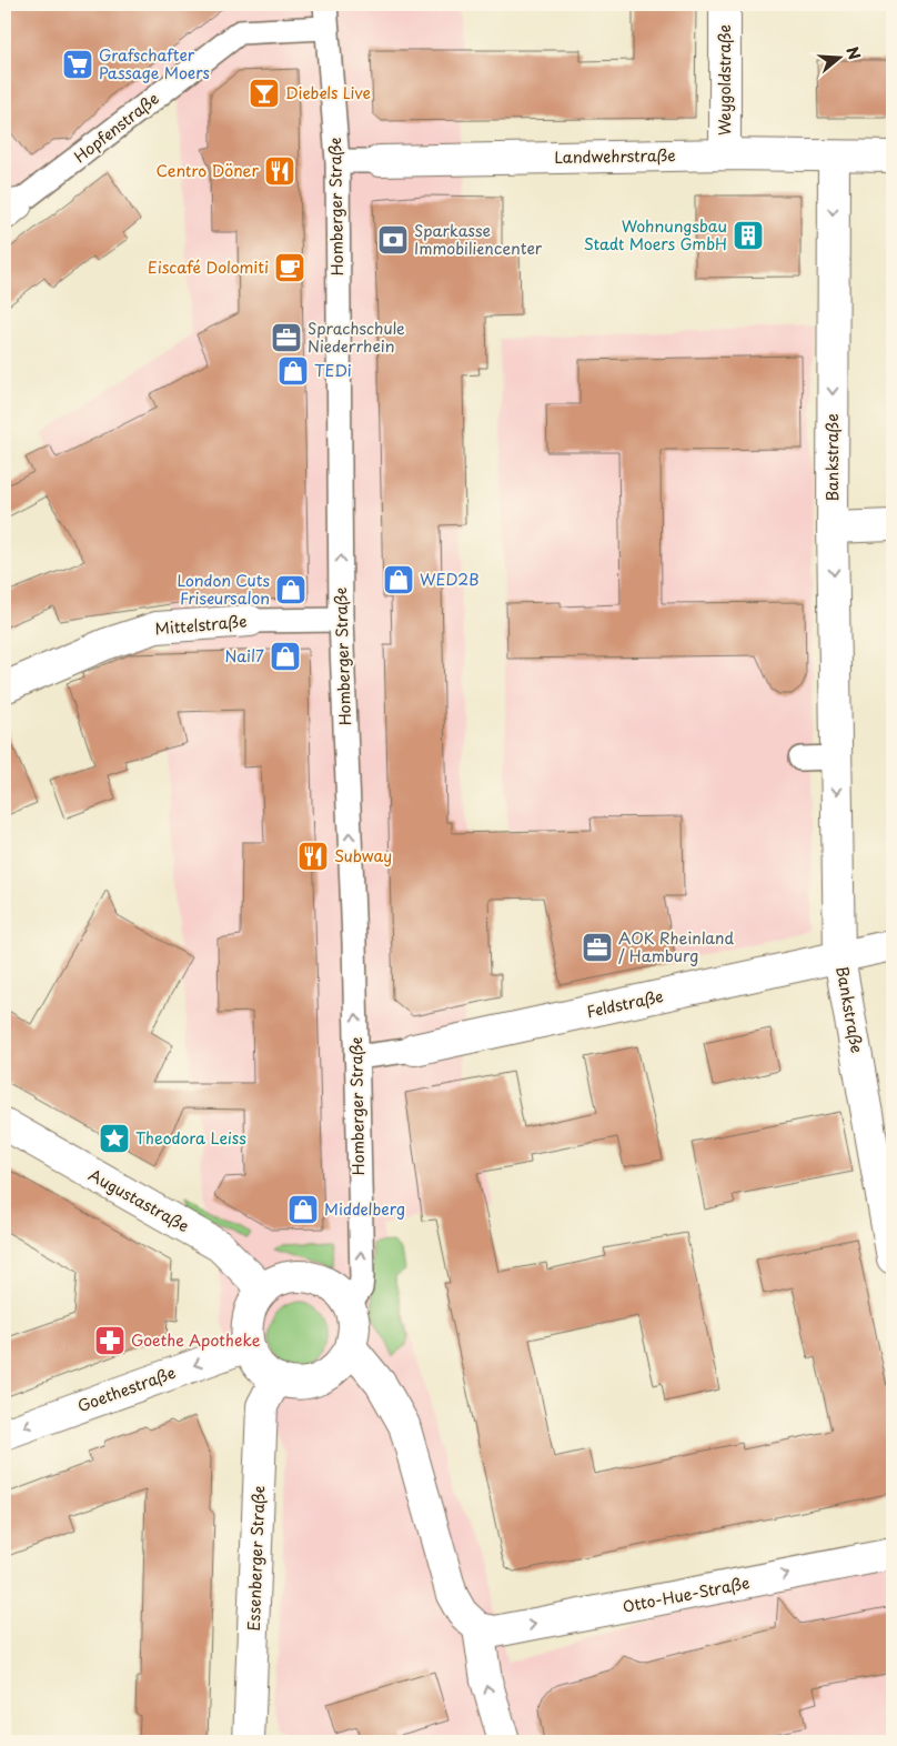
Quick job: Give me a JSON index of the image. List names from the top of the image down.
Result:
{
  "streets": {
    "street": [
      "Weygoldstraße",
      "Hopfenstraße",
      "Landwehrstraße",
      "Homberger Straße",
      "Bankstraße",
      "Mittelstraße",
      "Feldstraße",
      "Augustastraße",
      "Goethestraße",
      "Essenberger Straße",
      "Otto-Hue-Straße"
    ]
  },
  "crossings": [
    ["Weygoldstraße", "Landwehrstraße"],
    ["Hopfenstraße", "Homberger Straße"],
    ["Landwehrstraße", "Homberger Straße"],
    ["Landwehrstraße", "Bankstraße"],
    ["Homberger Straße", "Mittelstraße"],
    ["Homberger Straße", "Feldstraße"],
    ["Homberger Straße", "Augustastraße"],
    ["Homberger Straße", "Goethestraße"],
    ["Homberger Straße", "Essenberger Straße"],
    ["Bankstraße", "Feldstraße"],
    ["Augustastraße", "Goethestraße"],
    ["Augustastraße", "Essenberger Straße"],
    ["Goethestraße", "Essenberger Straße"]
  ],
  "one_way": [
    "Homberger Straße",
    "Bankstraße",
    "Goethestraße",
    "Otto-Hue-Straße"
  ],
  "places": {
    "supermarket": ["Grafschafter Passage Moers"],
    "bar": ["Diebels Live"],
    "restaurant": ["Centro Döner", "Subway"],
    "building": ["Wohnungsbau Stadt Moers GmbH"],
    "bank": ["Sparkasse Immobiliencenter"],
    "cafe": ["Eiscafé Dolomiti"],
    "office": ["Sprachschule Niederrhein", "AOK Rheinland / Hamburg"],
    "shop": [
      "TEDi",
      "WED2B",
      "London Cuts Friseursalon",
      "Nail7",
      "Middelberg"
    ],
    "place": ["Theodora Leiss"],
    "pharmacy": ["Goethe Apotheke"]
  },
  "north": "right"
}
